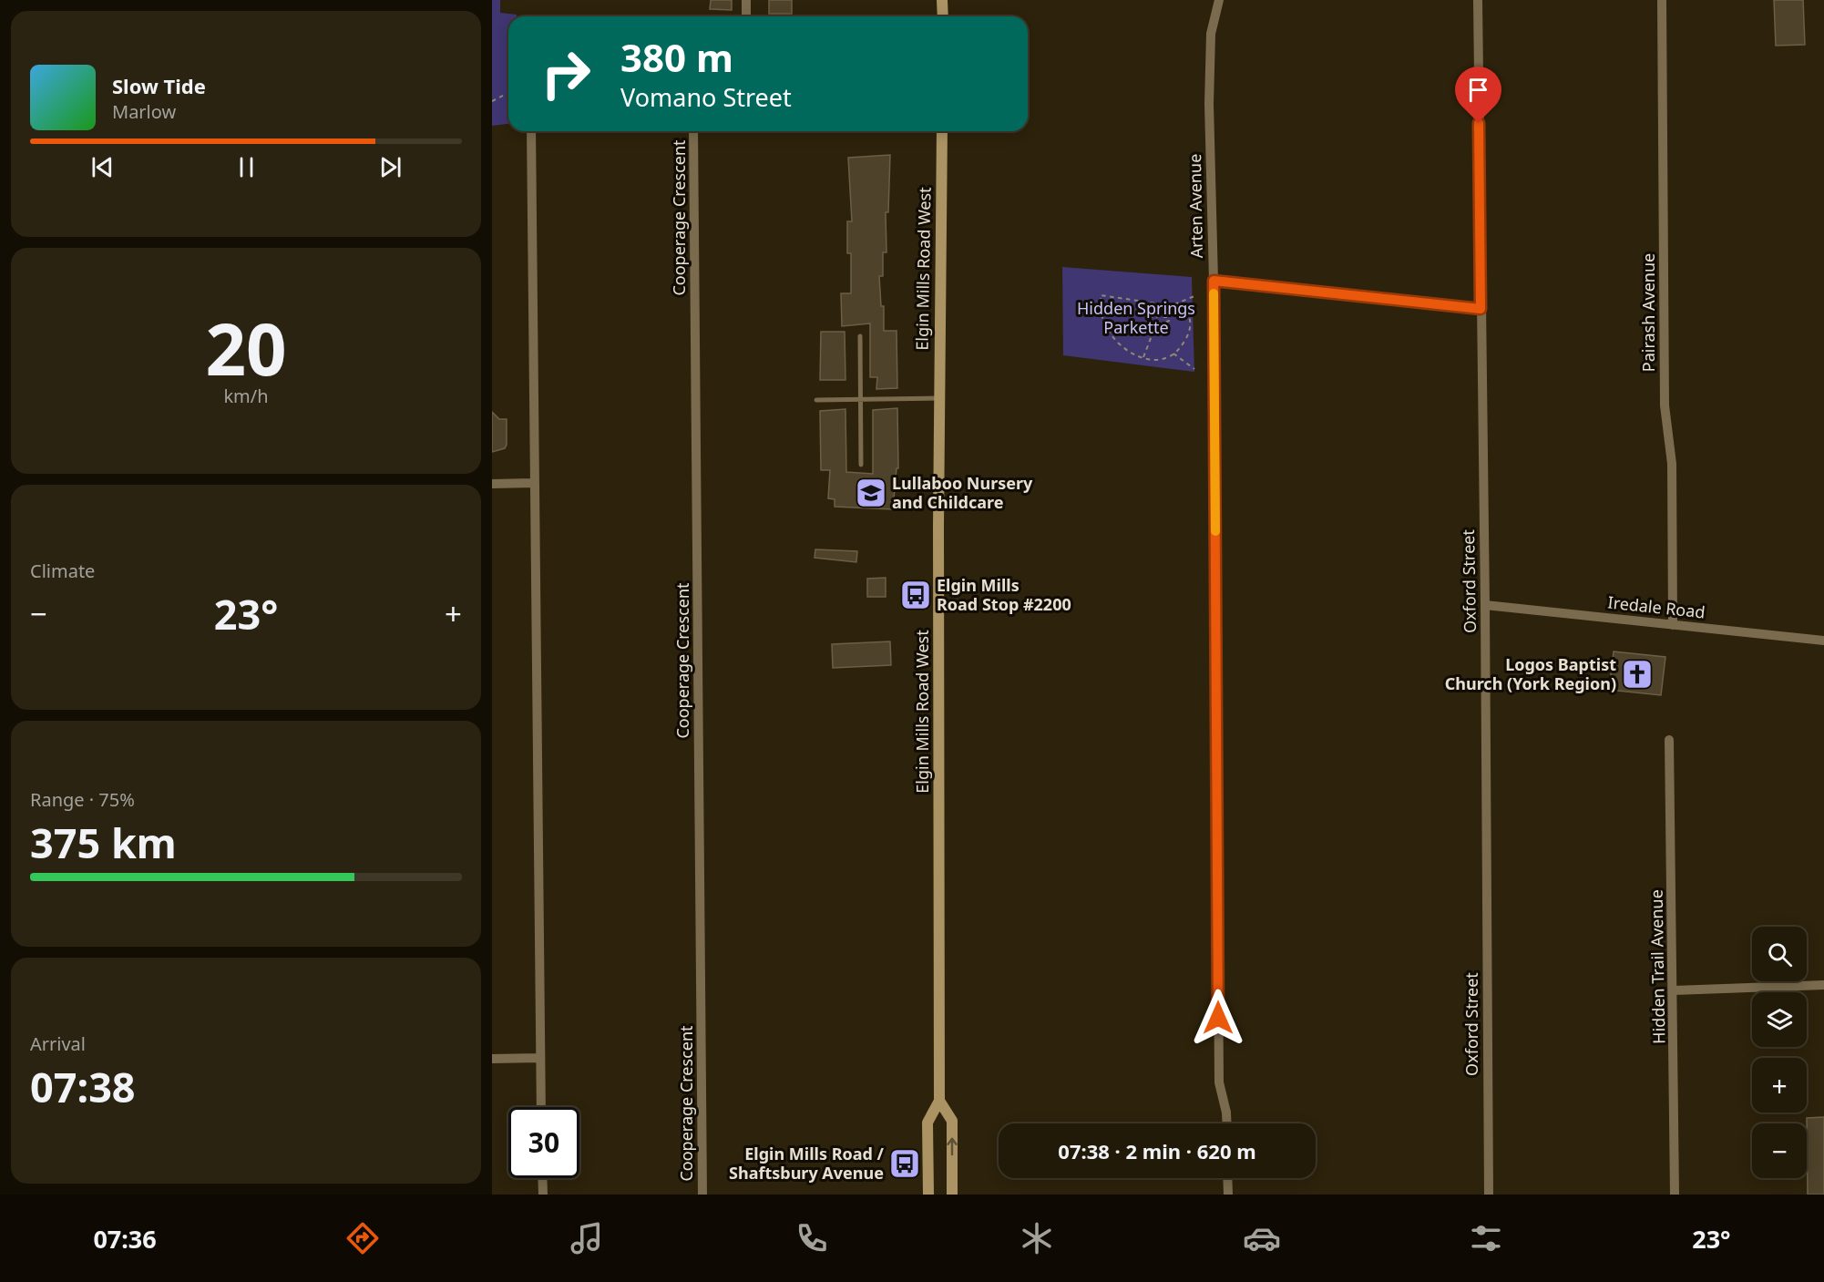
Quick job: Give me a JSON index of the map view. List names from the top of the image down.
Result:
{
  "streets": {
    "main road": ["Elgin Mills Road West"],
    "street": [
      "Arten Avenue",
      "Cooperage Crescent",
      "Pairash Avenue",
      "Oxford Street",
      "Iredale Road",
      "Hidden Trail Avenue"
    ]
  },
  "crossings": [
    ["Pairash Avenue", "Iredale Road"],
    ["Oxford Street", "Iredale Road"]
  ],
  "parks": ["Hidden Springs Parkette"],
  "places": {
    "school or university": ["Lullaboo Nursery and Childcare"],
    "bus stop": ["Elgin Mills Road Stop #2200", "Elgin Mills Road / Shaftsbury Avenue"],
    "church": ["Logos Baptist Church (York Region)"]
  },
  "page": {
    "turn": ["380 m", "Vomano Street"],
    "song": ["Slow Tide", "Marlow"],
    "tile": [
      ["20", "km/h"],
      "Climate",
      ["Range · 75%", "375 km"],
      ["Arrival", "07:38"]
    ],
    "heat": ["−", "23°", "+"],
    "map_buttons": ["+", "−"],
    "limit": "30",
    "trip": "07:38 · 2 min · 620 m",
    "tabs": ["07:36", "23°"]
  }
}
